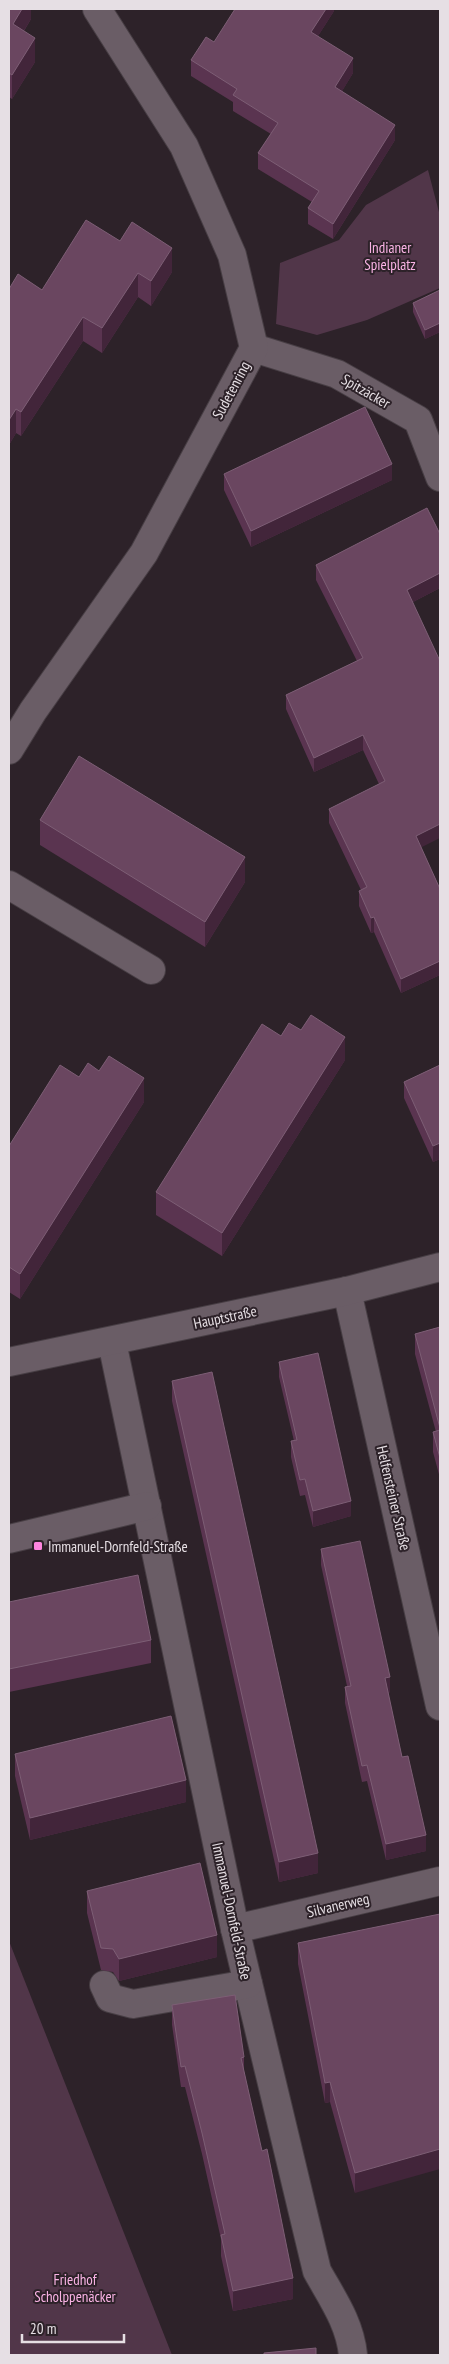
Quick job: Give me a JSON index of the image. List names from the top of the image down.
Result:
{
  "streets": {
    "street": [
      "Sudetenring",
      "Spitzäcker",
      "Hauptstraße",
      "Helfensteiner Straße",
      "Silvanerweg",
      "Immanuel-Dornfeld-Straße"
    ]
  },
  "crossings": [
    ["Sudetenring", "Spitzäcker"],
    ["Hauptstraße", "Helfensteiner Straße"],
    ["Hauptstraße", "Immanuel-Dornfeld-Straße"],
    ["Silvanerweg", "Immanuel-Dornfeld-Straße"]
  ],
  "parks": ["Indianer Spielplatz", "Friedhof Scholppenäcker"],
  "places": {
    "transit": ["Immanuel-Dornfeld-Straße"]
  },
  "scale_bar": "20 m"
}
